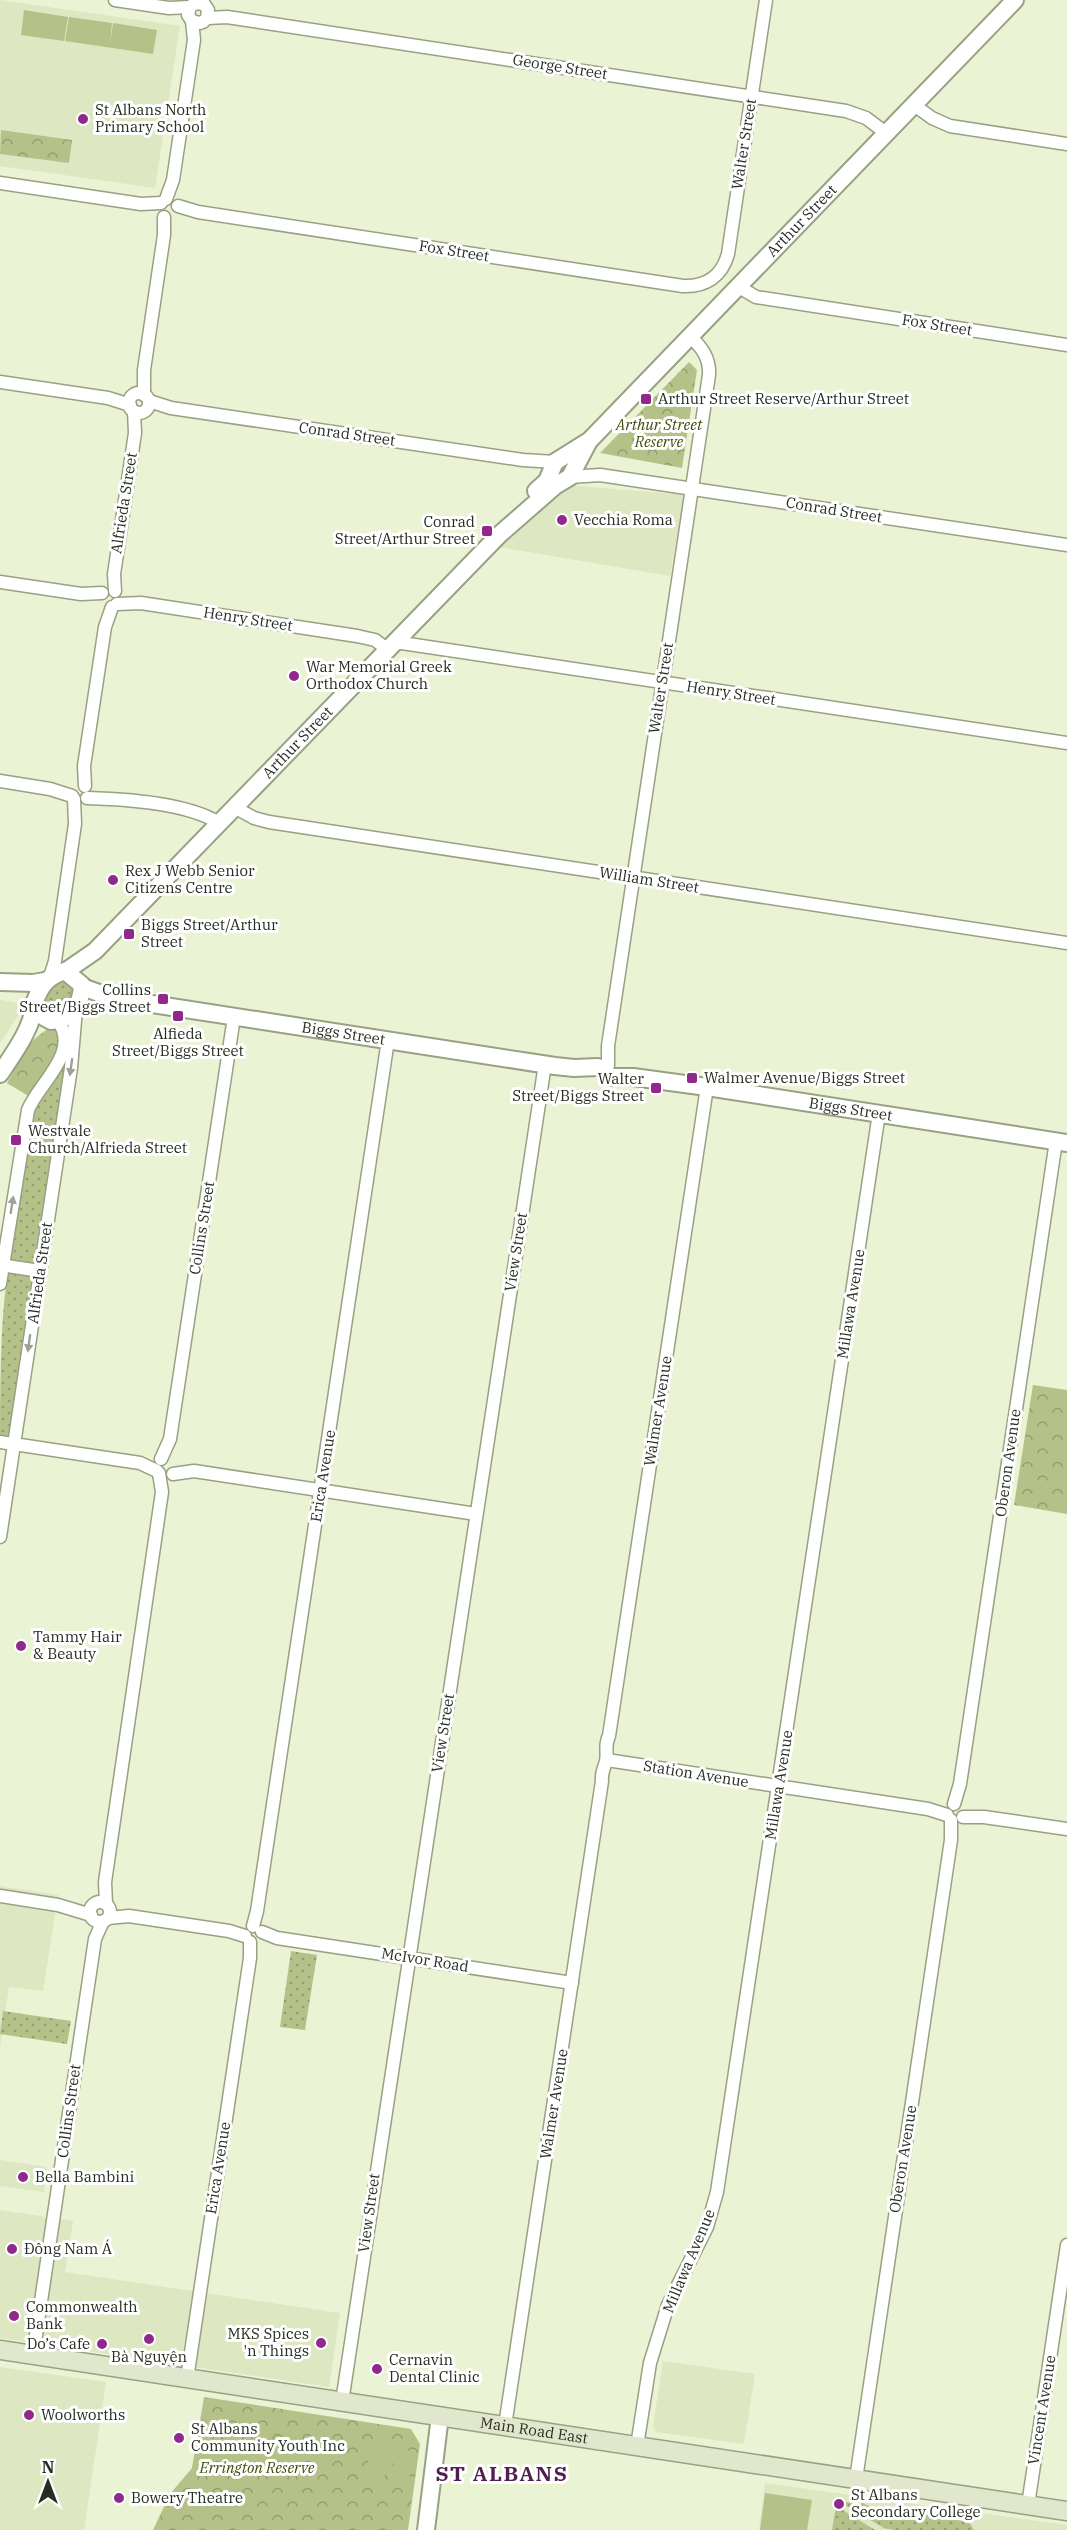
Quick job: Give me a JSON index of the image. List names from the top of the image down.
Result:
{
  "streets": {
    "main road": ["Main Road East"],
    "street": [
      "George Street",
      "Walter Street",
      "Arthur Street",
      "Fox Street",
      "Conrad Street",
      "Alfrieda Street",
      "Henry Street",
      "William Street",
      "Biggs Street",
      "Collins Street",
      "View Street",
      "Millawa Avenue",
      "Walmer Avenue",
      "Oberon Avenue",
      "Erica Avenue",
      "Station Avenue",
      "McIvor Road",
      "Vincent Avenue"
    ]
  },
  "crossings": [
    ["George Street", "Walter Street"],
    ["George Street", "Arthur Street"],
    ["George Street", "Alfrieda Street"],
    ["Walter Street", "Arthur Street"],
    ["Walter Street", "Fox Street"],
    ["Walter Street", "Conrad Street"],
    ["Walter Street", "Henry Street"],
    ["Walter Street", "William Street"],
    ["Walter Street", "Biggs Street"],
    ["Arthur Street", "Fox Street"],
    ["Arthur Street", "Conrad Street"],
    ["Arthur Street", "Alfrieda Street"],
    ["Arthur Street", "Henry Street"],
    ["Arthur Street", "William Street"],
    ["Arthur Street", "Biggs Street"],
    ["Fox Street", "Alfrieda Street"],
    ["Conrad Street", "Alfrieda Street"],
    ["Alfrieda Street", "Henry Street"],
    ["Alfrieda Street", "Biggs Street"],
    ["Biggs Street", "Collins Street"],
    ["Biggs Street", "View Street"],
    ["Biggs Street", "Millawa Avenue"],
    ["Biggs Street", "Walmer Avenue"],
    ["Biggs Street", "Oberon Avenue"],
    ["Biggs Street", "Erica Avenue"],
    ["Collins Street", "McIvor Road"],
    ["Collins Street", "Main Road East"],
    ["View Street", "McIvor Road"],
    ["View Street", "Main Road East"],
    ["Millawa Avenue", "Station Avenue"],
    ["Millawa Avenue", "Main Road East"],
    ["Walmer Avenue", "Station Avenue"],
    ["Walmer Avenue", "McIvor Road"],
    ["Walmer Avenue", "Main Road East"],
    ["Oberon Avenue", "Station Avenue"],
    ["Oberon Avenue", "Main Road East"],
    ["Erica Avenue", "McIvor Road"],
    ["Erica Avenue", "Main Road East"],
    ["Vincent Avenue", "Main Road East"]
  ],
  "districts": ["ST ALBANS"],
  "parks": ["Arthur Street Reserve", "Errington Reserve"],
  "places": {
    "other": [
      "St Albans North Primary School",
      "Vecchia Roma",
      "War Memorial Greek Orthodox Church",
      "Rex J Webb Senior Citizens Centre",
      "Tammy Hair & Beauty",
      "Bella Bambini",
      "Đông Nam Á",
      "Commonwealth Bank",
      "Bà Nguyện",
      "MKS Spices 'n Things",
      "Do’s Cafe",
      "Cernavin Dental Clinic",
      "Woolworths",
      "St Albans Community Youth Inc",
      "Bowery Theatre",
      "St Albans Secondary College"
    ],
    "transit": [
      "Arthur Street Reserve/Arthur Street",
      "Conrad Street/Arthur Street",
      "Biggs Street/Arthur Street",
      "Collins Street/Biggs Street",
      "Alfieda Street/Biggs Street",
      "Walmer Avenue/Biggs Street",
      "Walter Street/Biggs Street",
      "Westvale Church/Alfrieda Street"
    ]
  },
  "north": "top"
}
